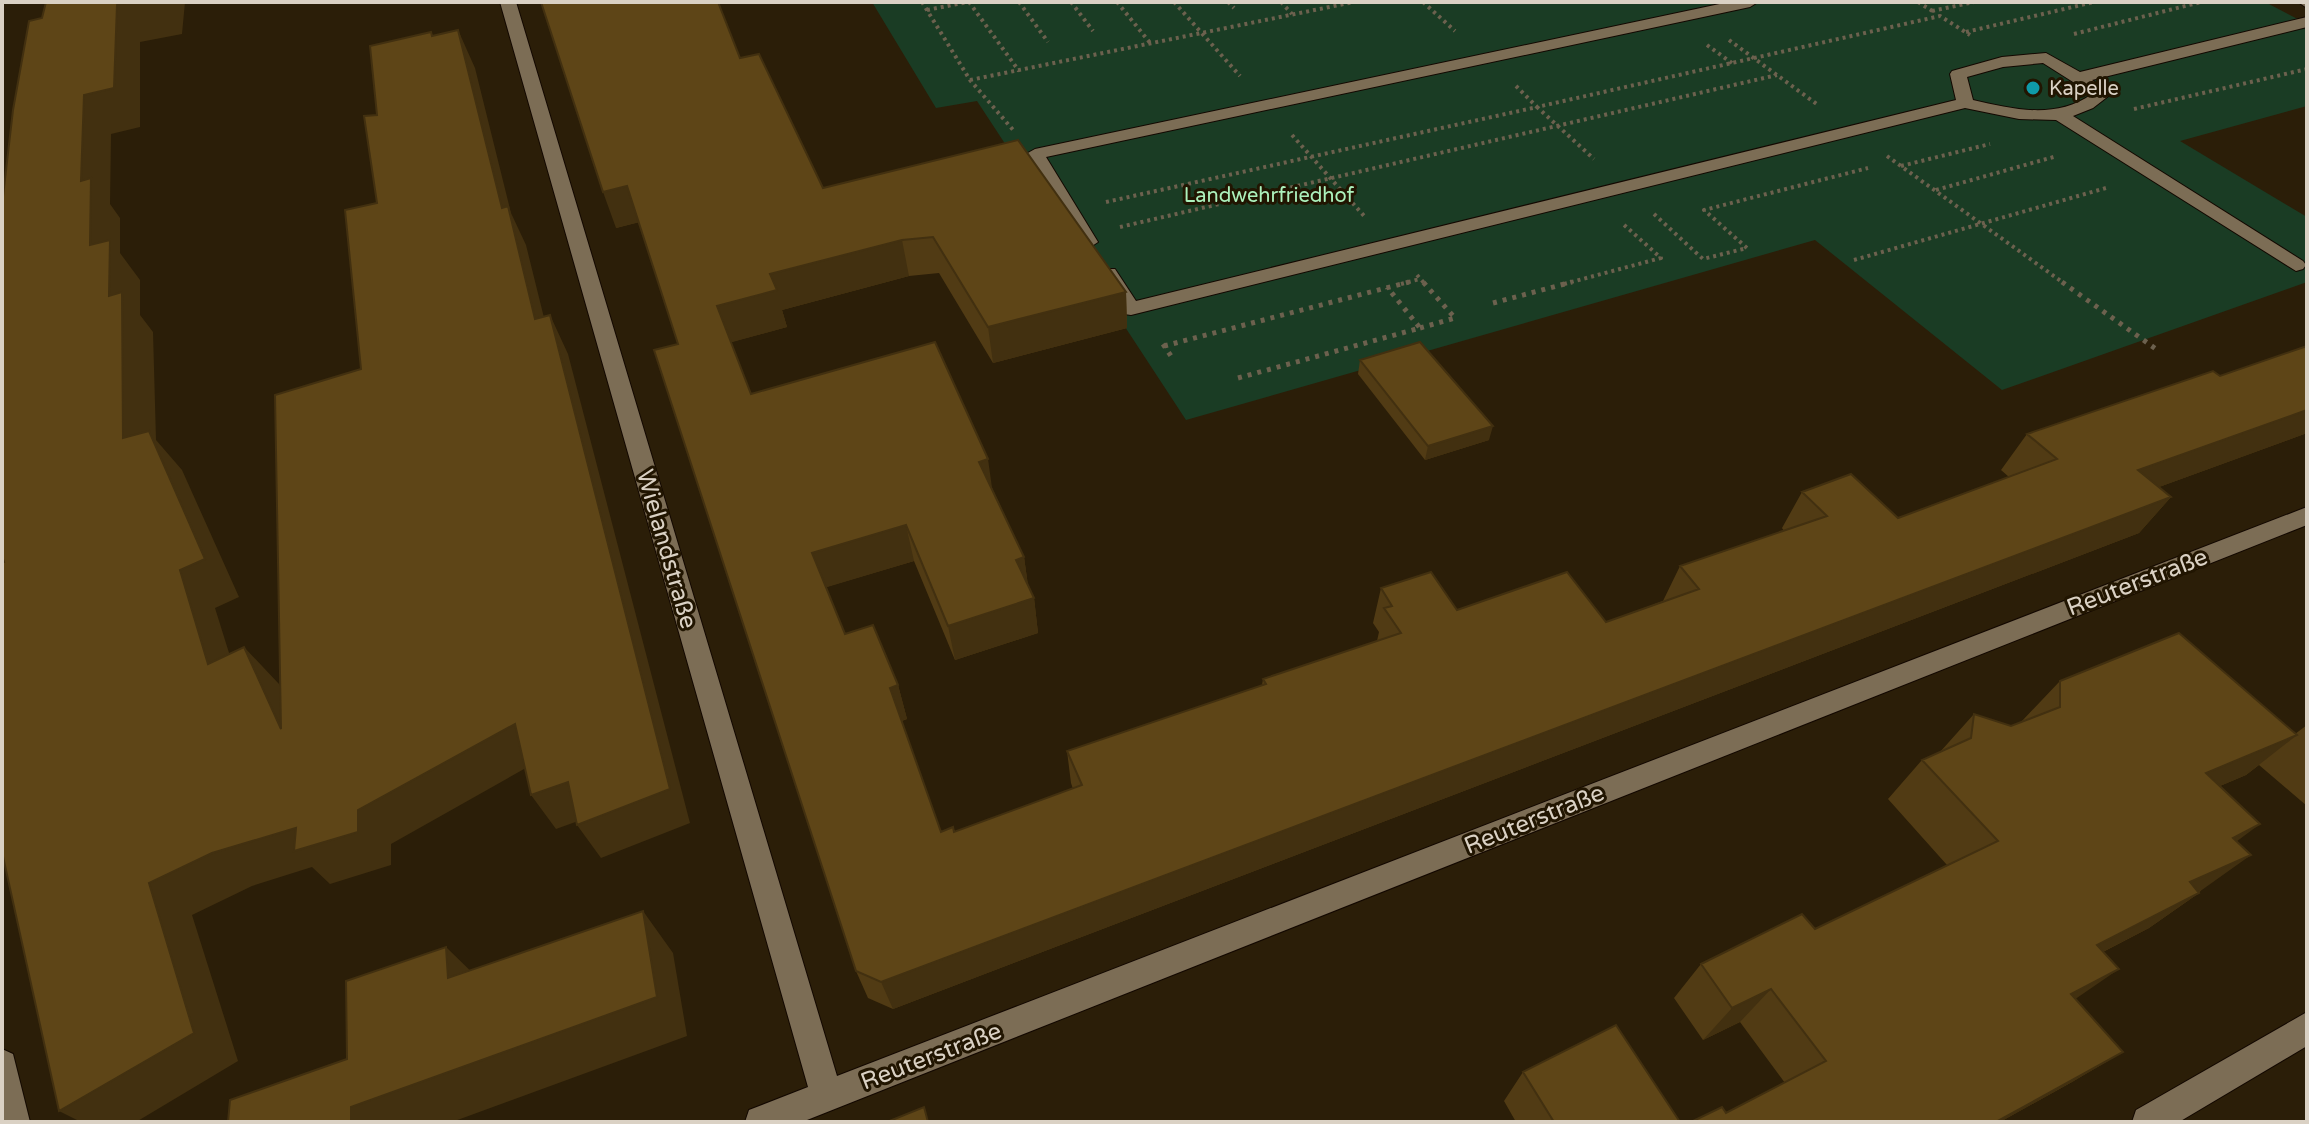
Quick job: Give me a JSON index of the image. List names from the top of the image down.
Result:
{
  "streets": {
    "street": ["Wielandstraße", "Reuterstraße"]
  },
  "crossings": [
    ["Wielandstraße", "Reuterstraße"]
  ],
  "parks": ["Landwehrfriedhof"],
  "places": ["Kapelle"]
}
